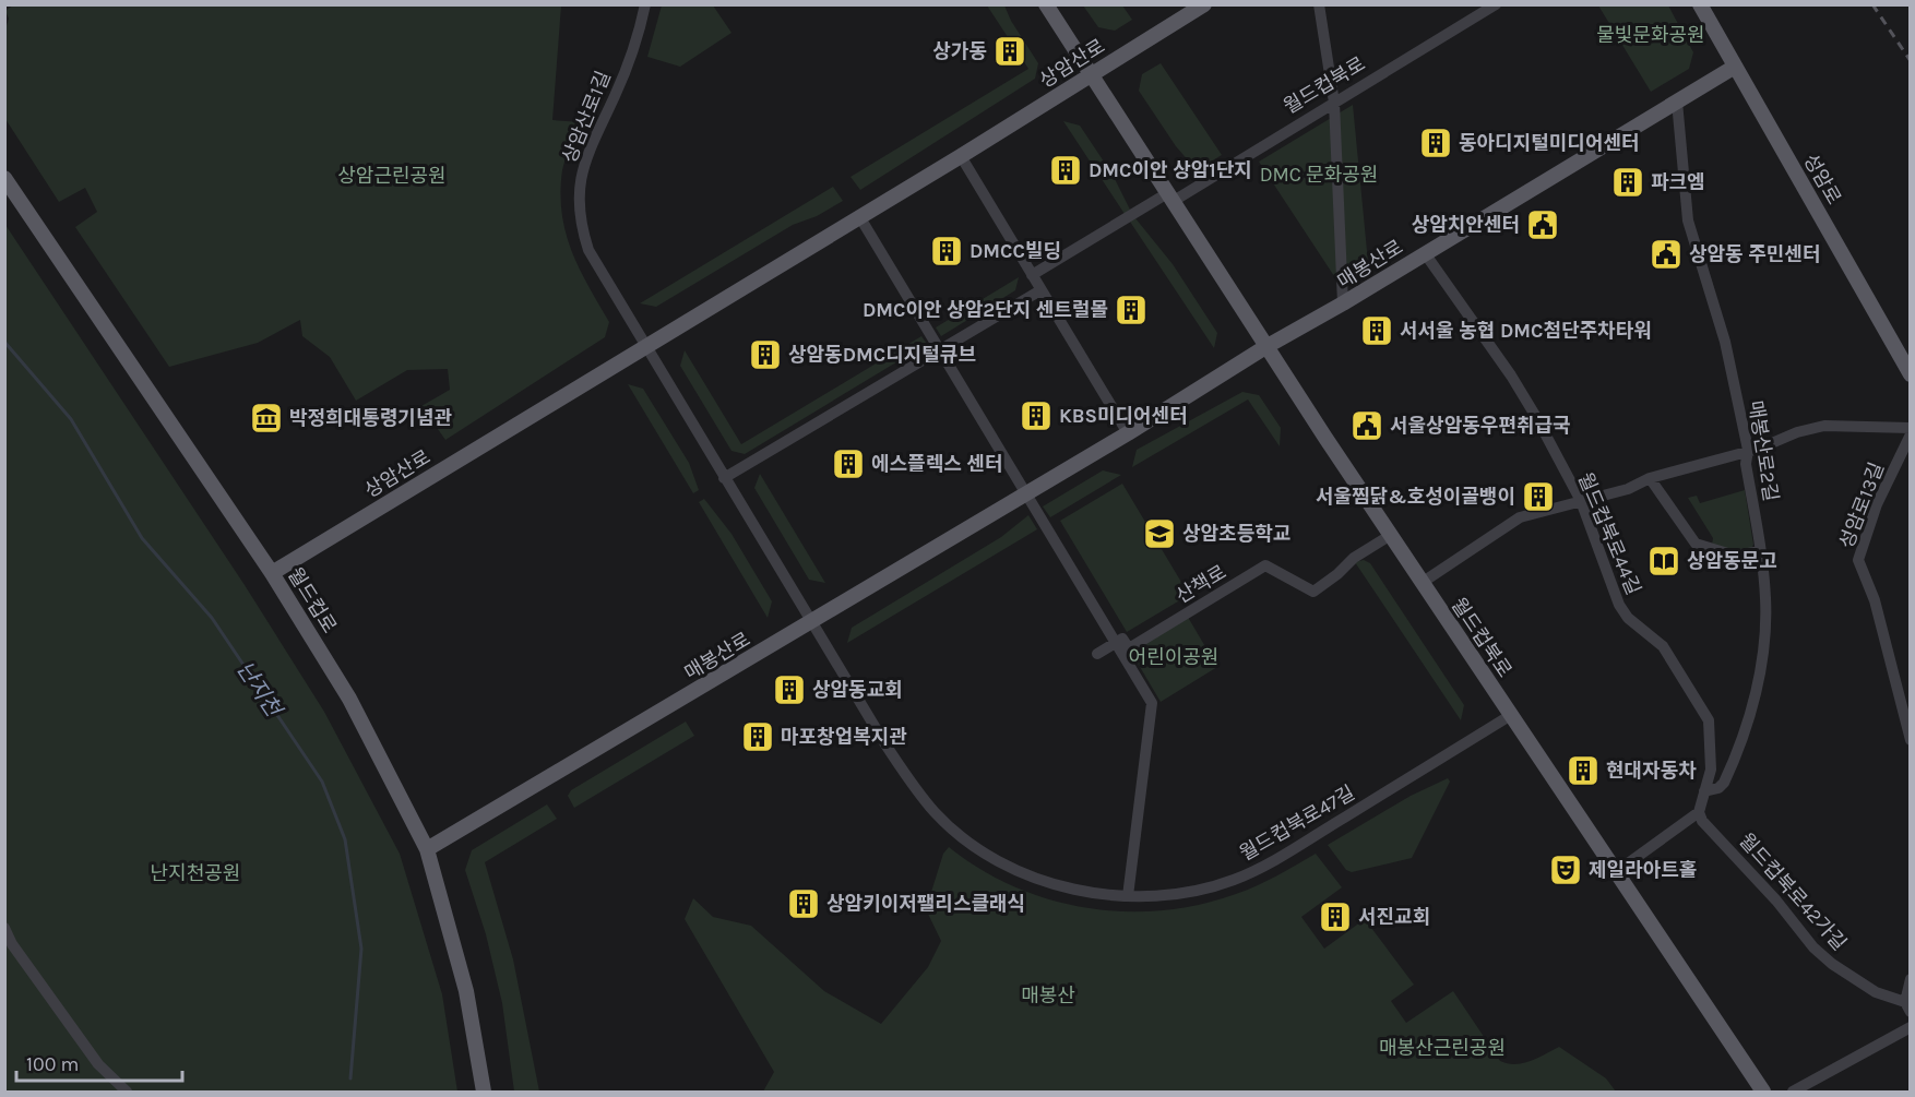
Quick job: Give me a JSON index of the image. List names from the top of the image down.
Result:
{
  "streets": {
    "main road": [
      "상암산로",
      "월드컵북로",
      "성암로",
      "매봉산로",
      "월드컵로"
    ],
    "street": [
      "상암산로1길",
      "매봉산로2길",
      "성암로13길",
      "월드컵북로44길",
      "산책로",
      "월드컵북로47길",
      "월드컵북로42가길"
    ]
  },
  "crossings": [
    ["상암산로", "월드컵북로"],
    ["상암산로", "상암산로1길"],
    ["상암산로", "월드컵로"],
    ["월드컵북로", "매봉산로"],
    ["월드컵북로", "산책로"],
    ["월드컵북로", "월드컵북로47길"],
    ["성암로", "매봉산로"],
    ["매봉산로", "매봉산로2길"],
    ["매봉산로", "월드컵북로44길"],
    ["매봉산로", "월드컵로"],
    ["매봉산로", "월드컵북로47길"],
    ["매봉산로2길", "월드컵북로44길"],
    ["월드컵북로44길", "월드컵북로42가길"]
  ],
  "water": ["난지천"],
  "parks": [
    "물빛문화공원",
    "DMC 문화공원",
    "상암근린공원",
    "어린이공원",
    "난지천공원",
    "매봉산",
    "매봉산근린공원"
  ],
  "places": {
    "building": [
      "상가동",
      "동아디지털미디어센터",
      "DMC이안 상암1단지",
      "파크엠",
      "DMCC빌딩",
      "DMC이안 상암2단지 센트럴몰",
      "서서울 농협 DMC첨단주차타워",
      "상암동DMC디지털큐브",
      "KBS미디어센터",
      "에스플렉스 센터",
      "서울찜닭&호성이골뱅이",
      "상암동교회",
      "마포창업복지관",
      "현대자동차",
      "상암키이저팰리스클래식",
      "서진교회"
    ],
    "public building": ["상암치안센터", "상암동 주민센터", "서울상암동우편취급국"],
    "museum": ["박정희대통령기념관"],
    "school or university": ["상암초등학교"],
    "library": ["상암동문고"],
    "theatre": ["제일라아트홀"]
  },
  "scale_bar": "100 m"
}
